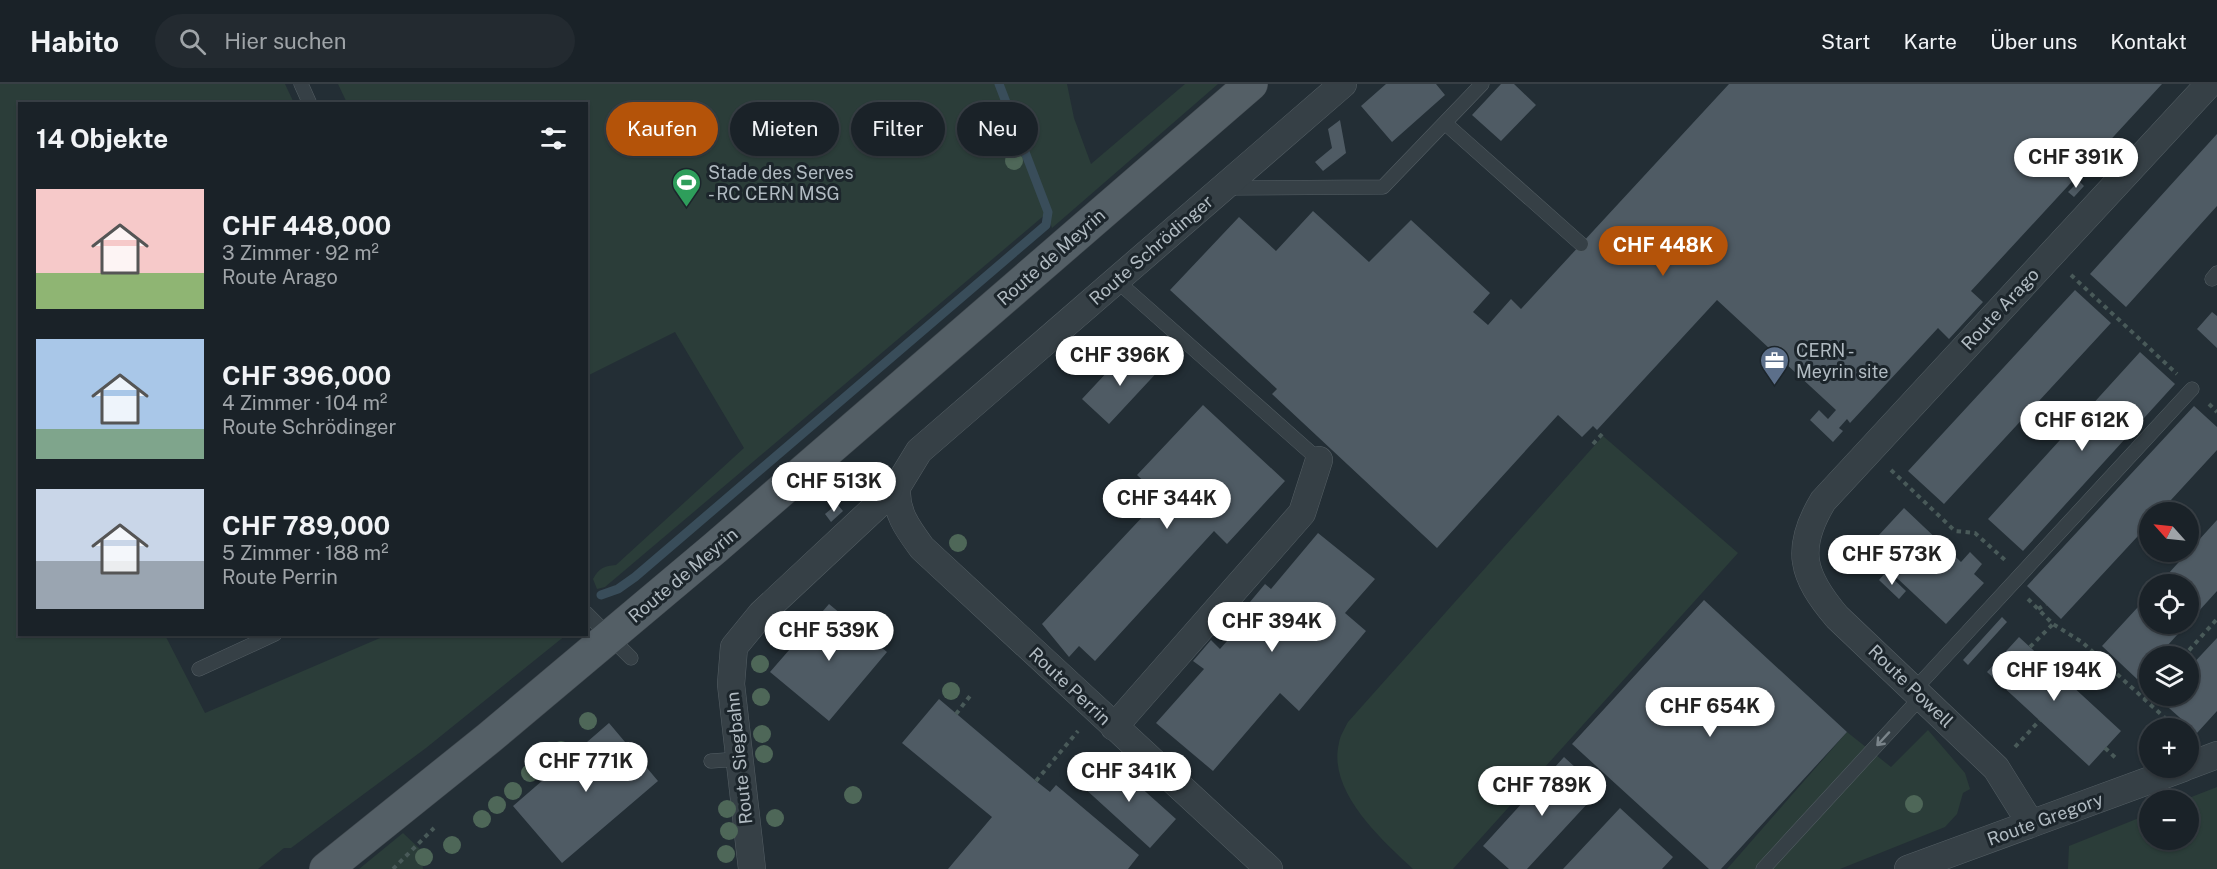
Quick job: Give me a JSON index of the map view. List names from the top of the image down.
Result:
{
  "streets": {
    "main road": ["Route de Meyrin"],
    "street": [
      "Route Schrödinger",
      "Route Arago",
      "Route Perrin",
      "Route Powell",
      "Route Siegbahn",
      "Route Gregory"
    ]
  },
  "crossings": [
    ["Route Schrödinger", "Route Perrin"],
    ["Route Schrödinger", "Route Siegbahn"],
    ["Route Arago", "Route Powell"],
    ["Route Powell", "Route Gregory"]
  ],
  "places": {
    "sports": ["Stade des Serves - RC CERN MSG"],
    "office": ["CERN - Meyrin site"]
  },
  "north": "top left",
  "page": {
    "header": "Habito",
    "search": "Hier suchen",
    "nav": [
      "Start",
      "Karte",
      "Über uns",
      "Kontakt"
    ],
    "chip": [
      "Kaufen",
      "Mieten",
      "Filter",
      "Neu"
    ],
    "heading": "14 Objekte",
    "price": [
      "CHF 391K",
      "CHF 448K",
      "CHF 396K",
      "CHF 612K",
      "CHF 513K",
      "CHF 344K",
      "CHF 573K",
      "CHF 394K",
      "CHF 539K",
      "CHF 194K",
      "CHF 654K",
      "CHF 771K",
      "CHF 341K",
      "CHF 789K"
    ],
    "list": [
      {
        "name": "CHF 448,000",
        "note": "3 Zimmer · 92 m² · Route Arago"
      },
      {
        "name": "CHF 396,000",
        "note": "4 Zimmer · 104 m² · Route Schrödinger"
      },
      {
        "name": "CHF 789,000",
        "note": "5 Zimmer · 188 m² · Route Perrin"
      }
    ],
    "map_buttons": ["+", "−"]
  }
}
